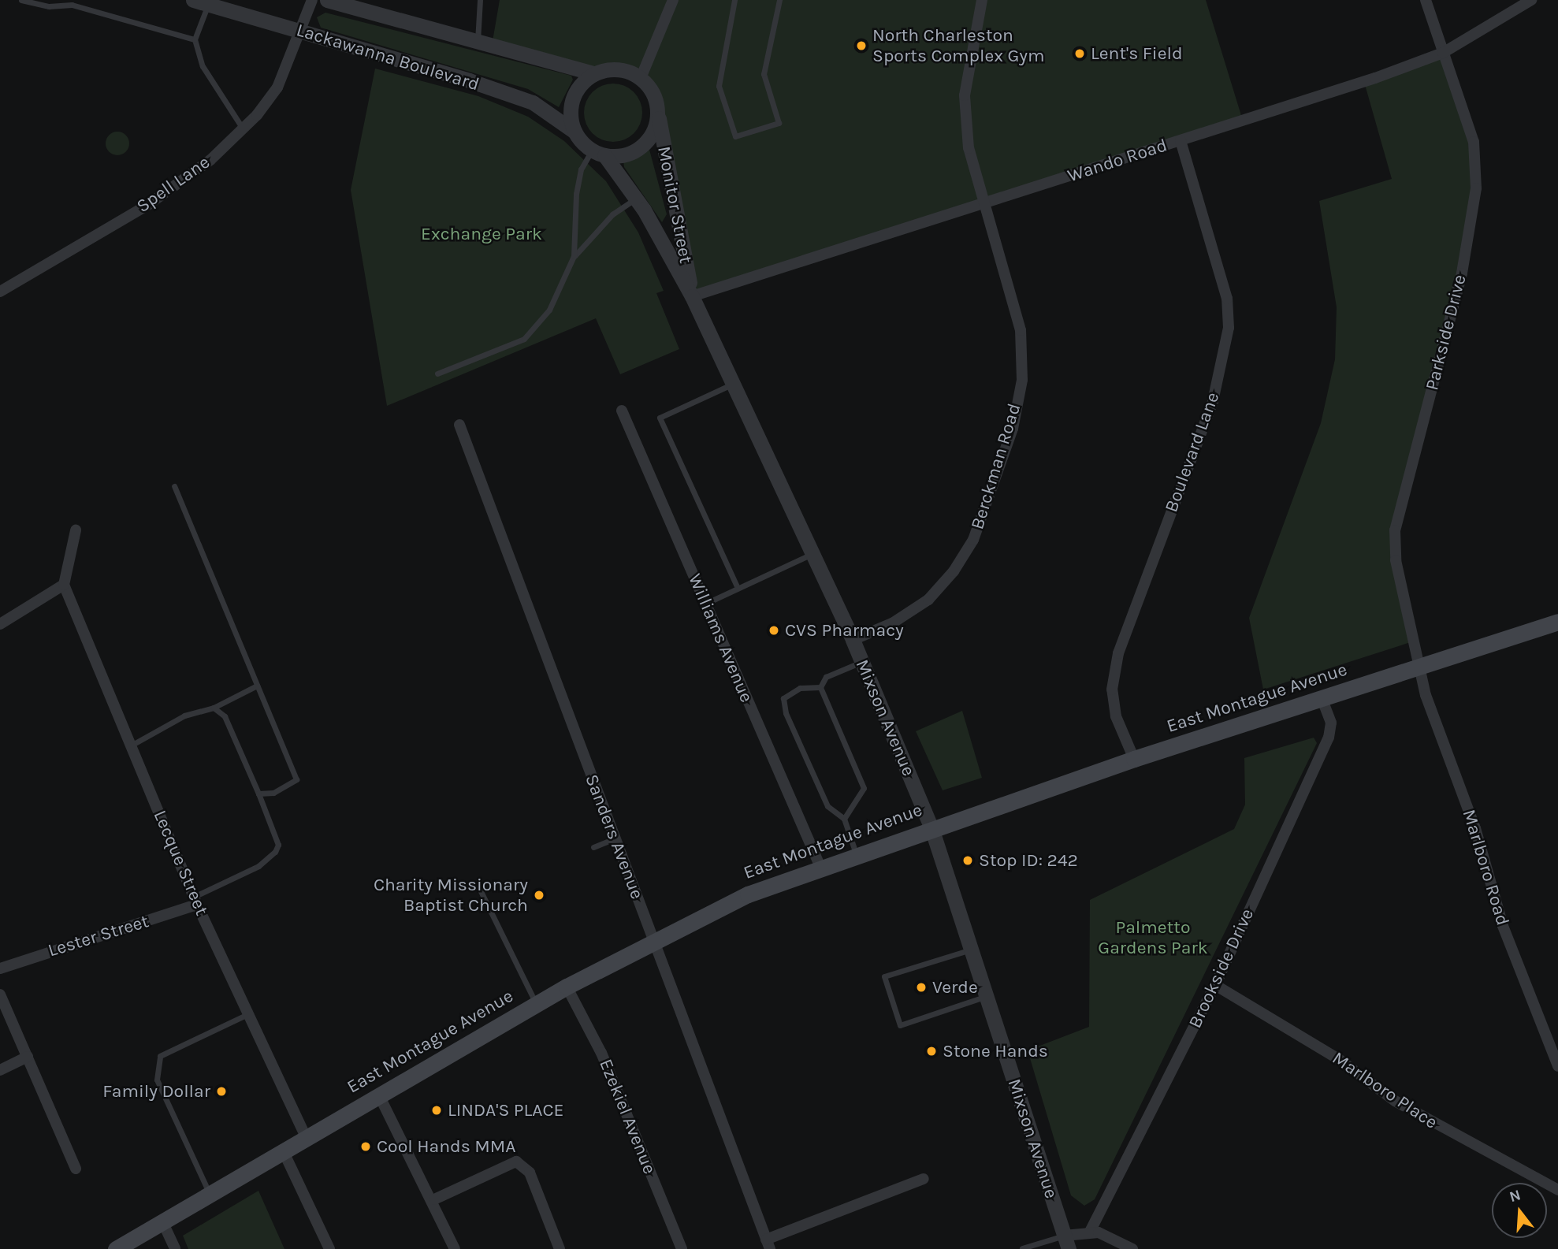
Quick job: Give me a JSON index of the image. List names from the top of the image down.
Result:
{
  "streets": {
    "main road": ["East Montague Avenue"],
    "street": [
      "Lackawanna Boulevard",
      "Wando Road",
      "Spell Lane",
      "Monitor Street",
      "Parkside Drive",
      "Boulevard Lane",
      "Berckman Road",
      "Williams Avenue",
      "Mixson Avenue",
      "Sanders Avenue",
      "Lecque Street",
      "Marlboro Road",
      "Lester Street",
      "Brookside Drive",
      "Marlboro Place",
      "Ezekiel Avenue"
    ]
  },
  "crossings": [
    ["Lackawanna Boulevard", "Spell Lane"],
    ["Lackawanna Boulevard", "Monitor Street"],
    ["Wando Road", "Monitor Street"],
    ["Wando Road", "Parkside Drive"],
    ["Wando Road", "Boulevard Lane"],
    ["Wando Road", "Berckman Road"],
    ["Wando Road", "Mixson Avenue"],
    ["Monitor Street", "Mixson Avenue"],
    ["Parkside Drive", "East Montague Avenue"],
    ["Parkside Drive", "Marlboro Road"],
    ["Boulevard Lane", "East Montague Avenue"],
    ["Berckman Road", "Mixson Avenue"],
    ["Williams Avenue", "East Montague Avenue"],
    ["East Montague Avenue", "Mixson Avenue"],
    ["East Montague Avenue", "Sanders Avenue"],
    ["East Montague Avenue", "Lecque Street"],
    ["East Montague Avenue", "Marlboro Road"],
    ["East Montague Avenue", "Brookside Drive"],
    ["East Montague Avenue", "Ezekiel Avenue"],
    ["Lecque Street", "Lester Street"],
    ["Brookside Drive", "Marlboro Place"]
  ],
  "parks": ["Exchange Park", "Palmetto Gardens Park"],
  "places": [
    "North Charleston Sports Complex Gym",
    "Lent's Field",
    "CVS Pharmacy",
    "Stop ID: 242",
    "Charity Missionary Baptist Church",
    "Verde",
    "Stone Hands",
    "Family Dollar",
    "LINDA'S PLACE",
    "Cool Hands MMA"
  ],
  "north": "top"
}
